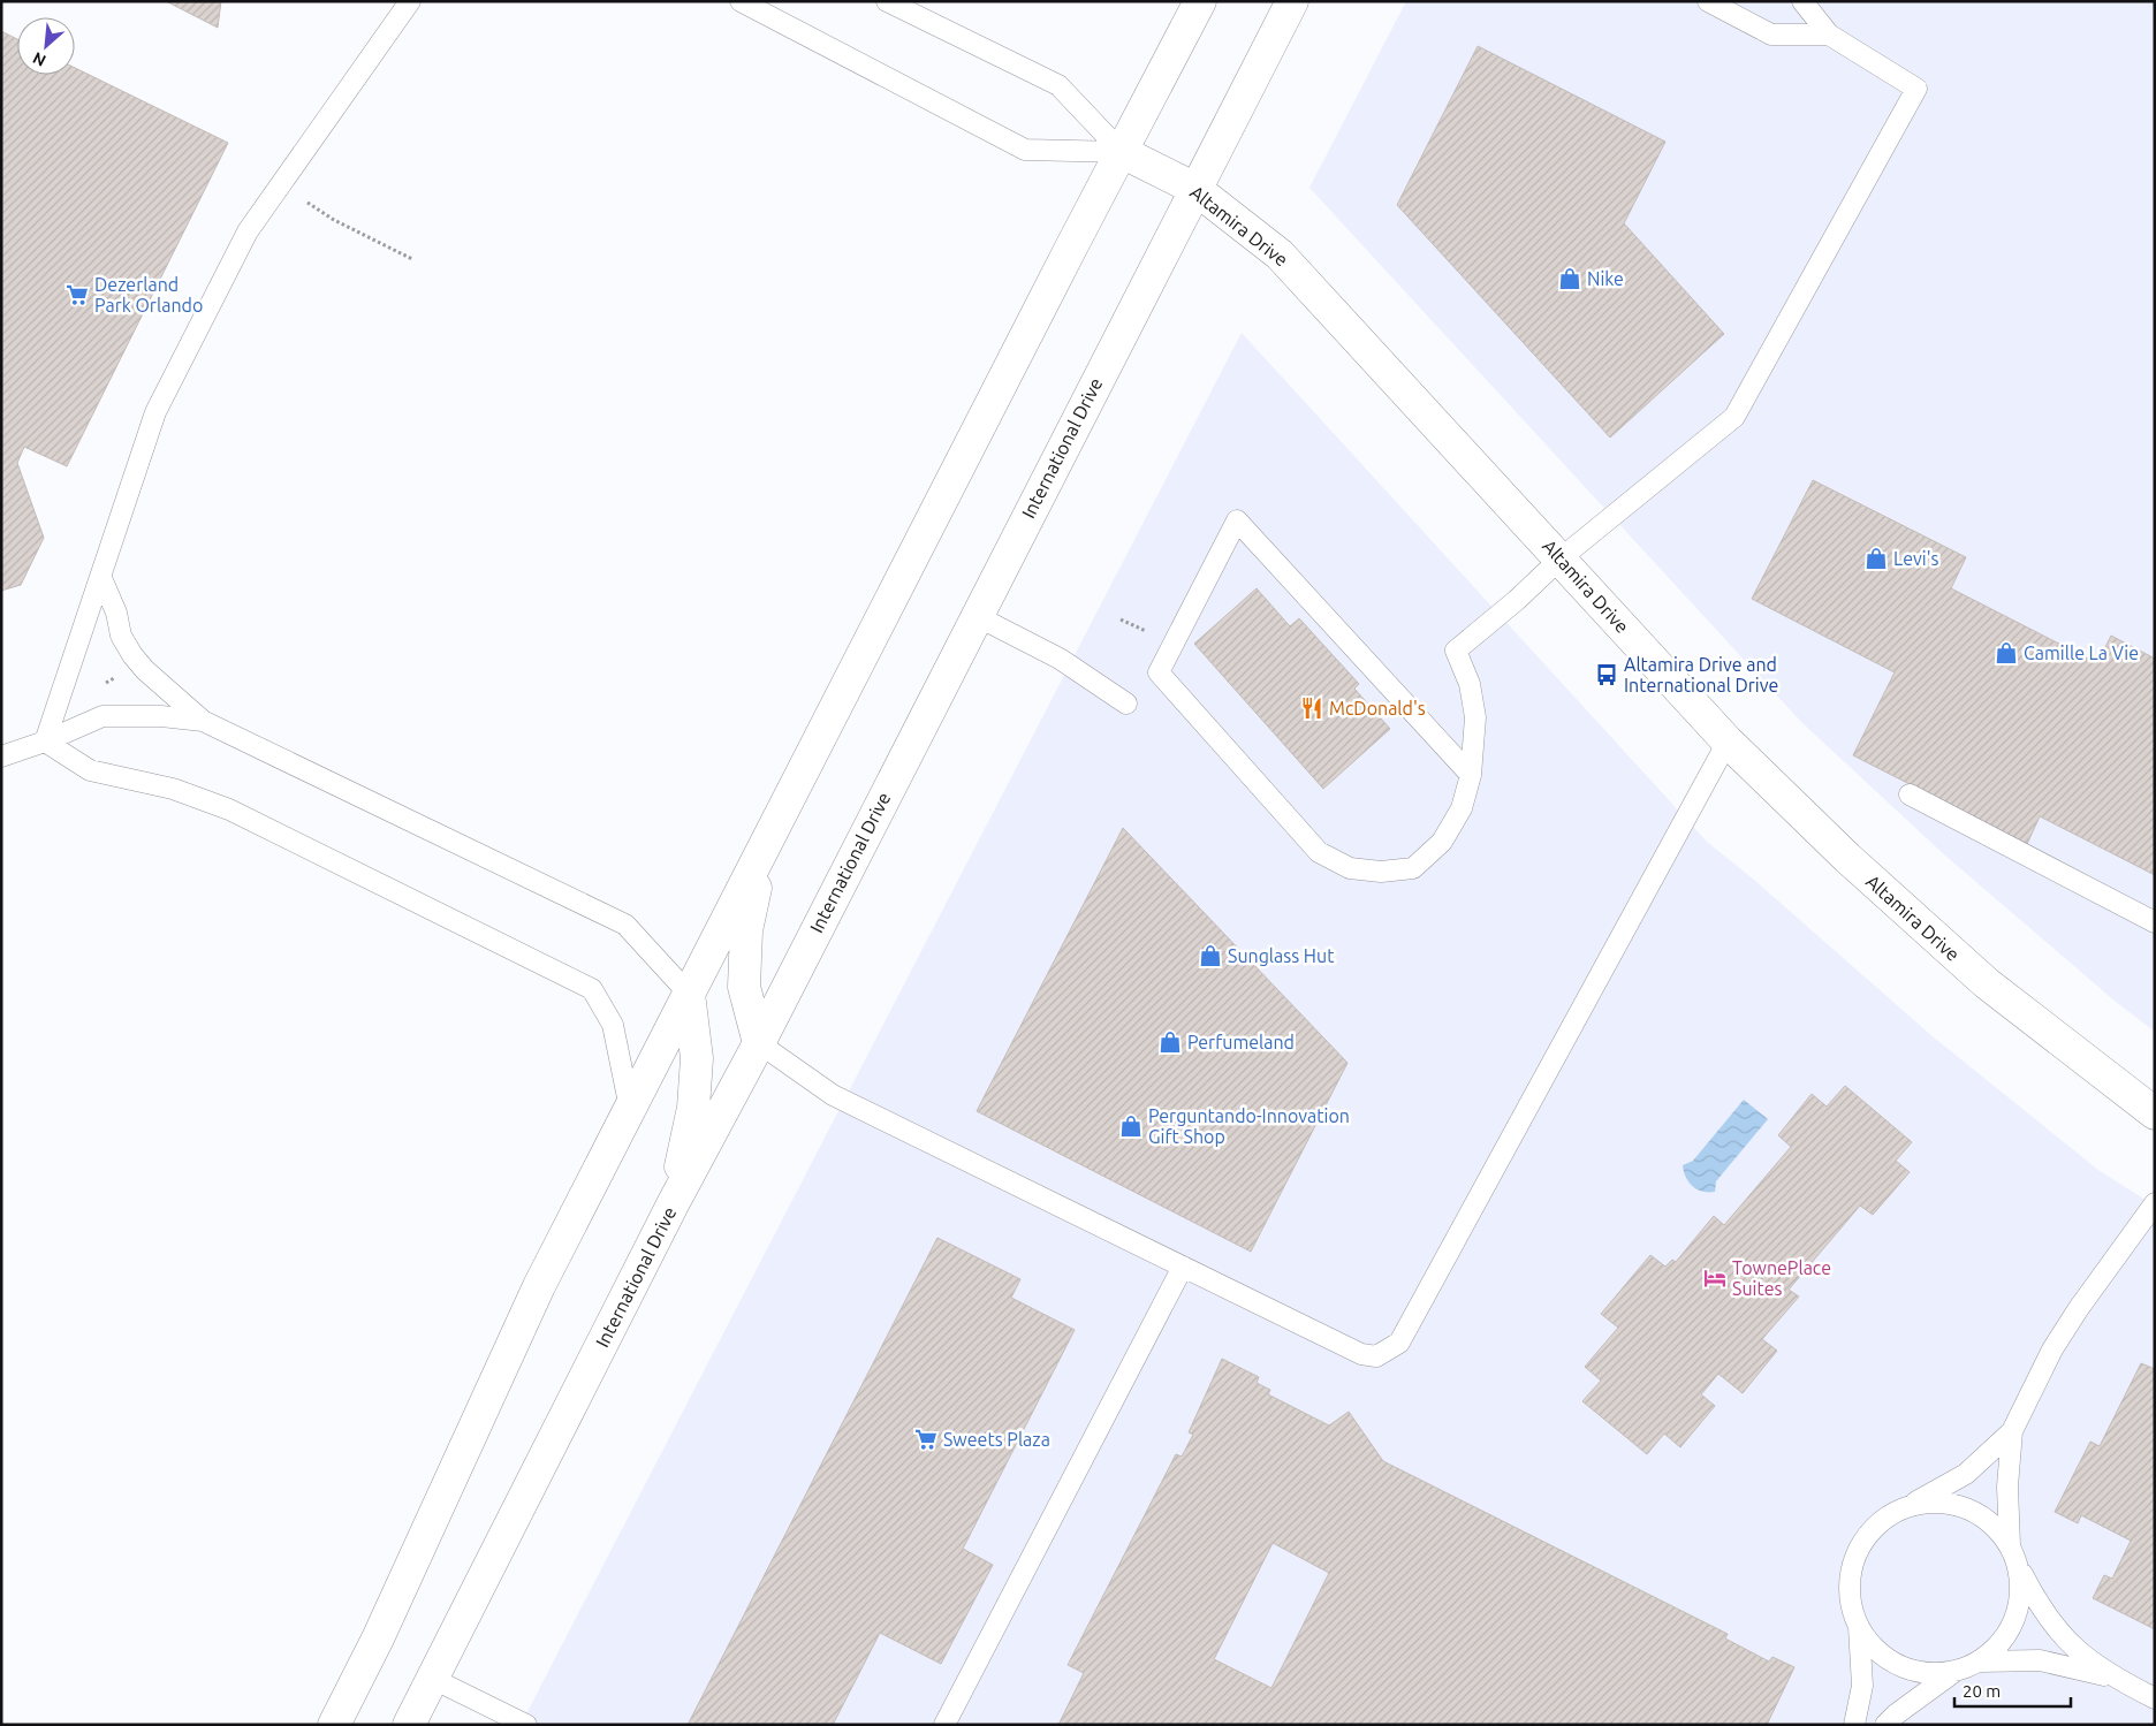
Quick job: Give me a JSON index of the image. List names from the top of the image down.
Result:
{
  "streets": {
    "street": ["Altamira Drive", "International Drive"]
  },
  "crossings": [
    ["Altamira Drive", "International Drive"]
  ],
  "places": {
    "shop": [
      "Nike",
      "Levi's",
      "Camille La Vie",
      "Sunglass Hut",
      "Perfumeland",
      "Perguntando-Innovation Gift Shop"
    ],
    "supermarket": ["Dezerland Park Orlando", "Sweets Plaza"],
    "bus stop": ["Altamira Drive and International Drive"],
    "restaurant": ["McDonald's"],
    "hotel": ["TownePlace Suites"]
  },
  "scale_bar": "20 m",
  "north": "bottom left"
}
